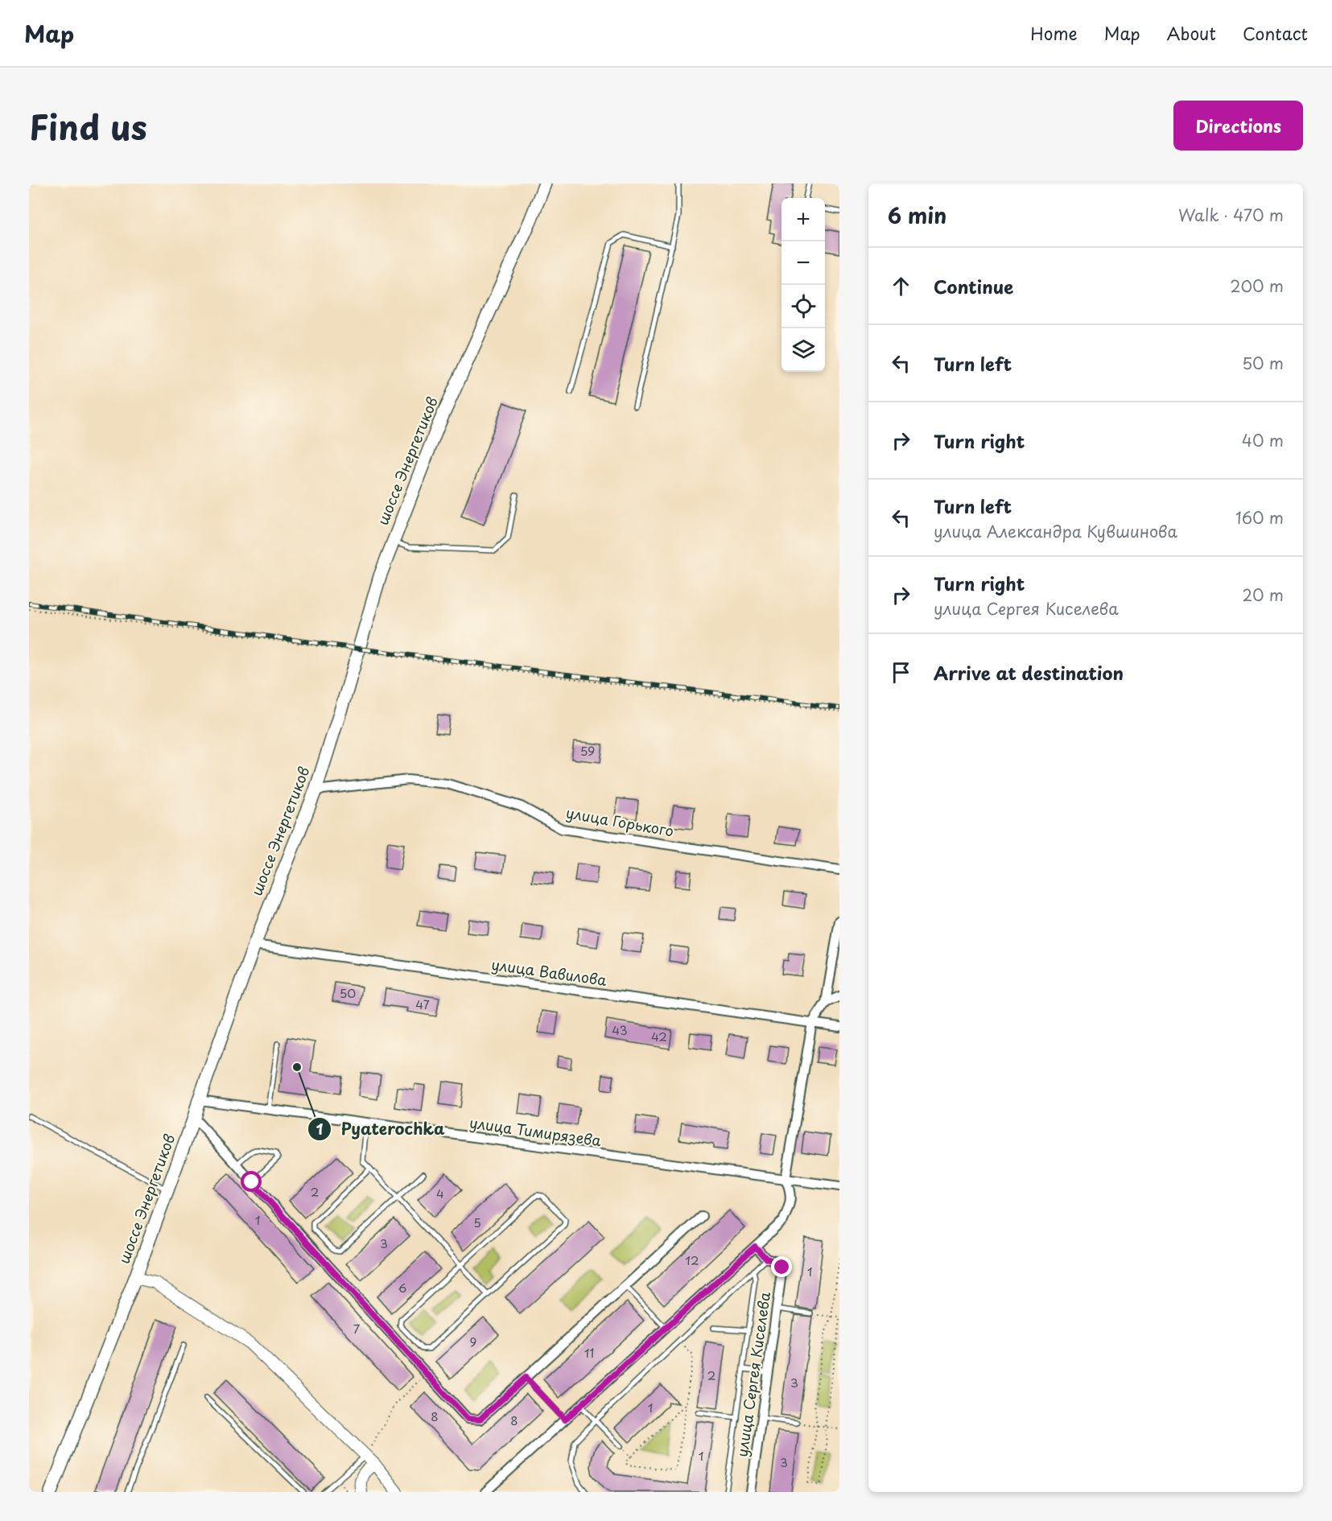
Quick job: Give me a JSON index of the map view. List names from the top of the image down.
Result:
{
  "streets": {
    "main road": ["шоссе Энергетиков"],
    "street": [
      "улица Горького",
      "улица Вавилова",
      "улица Тимирязева",
      "улица Сергея Киселева"
    ]
  },
  "crossings": [
    ["шоссе Энергетиков", "улица Горького"],
    ["шоссе Энергетиков", "улица Вавилова"],
    ["шоссе Энергетиков", "улица Тимирязева"]
  ],
  "places": ["Pyaterochka"],
  "house_numbers": [
    "59",
    "50",
    "47",
    "43",
    "42",
    "2",
    "4",
    "1",
    "5",
    "3",
    "12",
    "1",
    "6",
    "7",
    "9",
    "11",
    "2",
    "3",
    "1",
    "8",
    "8",
    "1",
    "3"
  ],
  "page": {
    "header": "Map",
    "nav": [
      "Home",
      "Map",
      "About",
      "Contact"
    ],
    "title": "Find us",
    "buttons": "Directions",
    "heading": ["6 min", "Walk · 470 m"],
    "map_buttons": ["+", "−"],
    "list": [
      ["Continue", "200 m"],
      ["Turn left", "50 m"],
      ["Turn right", "40 m"],
      ["Turn left", "улица Александра Кувшинова", "160 m"],
      ["Turn right", "улица Сергея Киселева", "20 m"],
      "Arrive at destination"
    ]
  }
}
